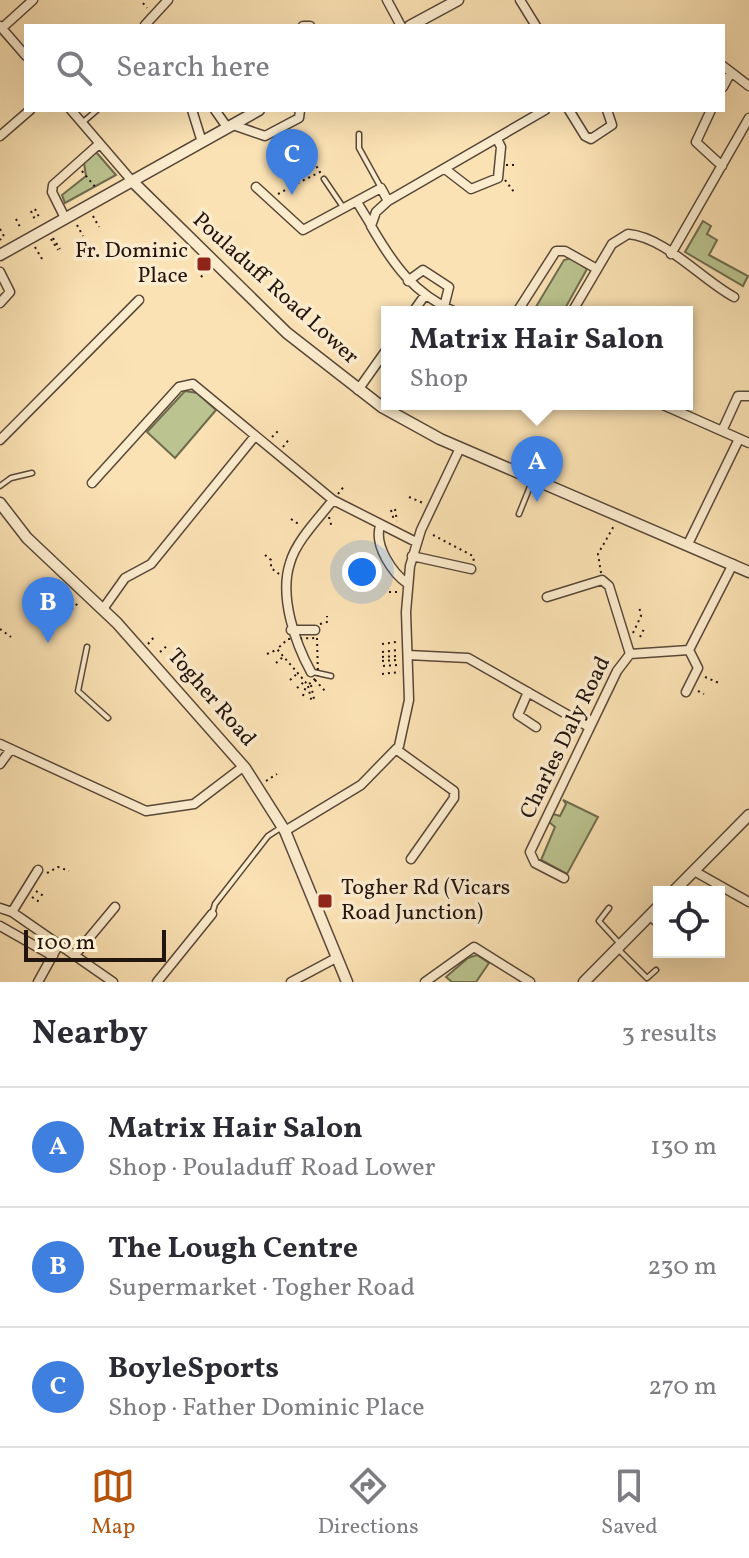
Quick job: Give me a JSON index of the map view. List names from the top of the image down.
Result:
{
  "streets": {
    "street": ["Pouladuff Road Lower", "Togher Road", "Charles Daly Road"]
  },
  "places": {
    "transit": ["Fr. Dominic Place", "Togher Rd (Vicars Road Junction)"]
  },
  "scale_bar": "100 m",
  "page": {
    "search": "Search here",
    "pins": ["C", "A", "B"],
    "popup": ["Matrix Hair Salon", "Shop"],
    "scale": "100 m",
    "heading": ["Nearby", "3 results"],
    "list": [
      {
        "mark": "A",
        "name": "Matrix Hair Salon",
        "note": "Shop · Pouladuff Road Lower",
        "value": "130 m"
      },
      {
        "mark": "B",
        "name": "The Lough Centre",
        "note": "Supermarket · Togher Road",
        "value": "230 m"
      },
      {
        "mark": "C",
        "name": "BoyleSports",
        "note": "Shop · Father Dominic Place",
        "value": "270 m"
      }
    ],
    "nav": ["Map", "Directions", "Saved"]
  }
}
